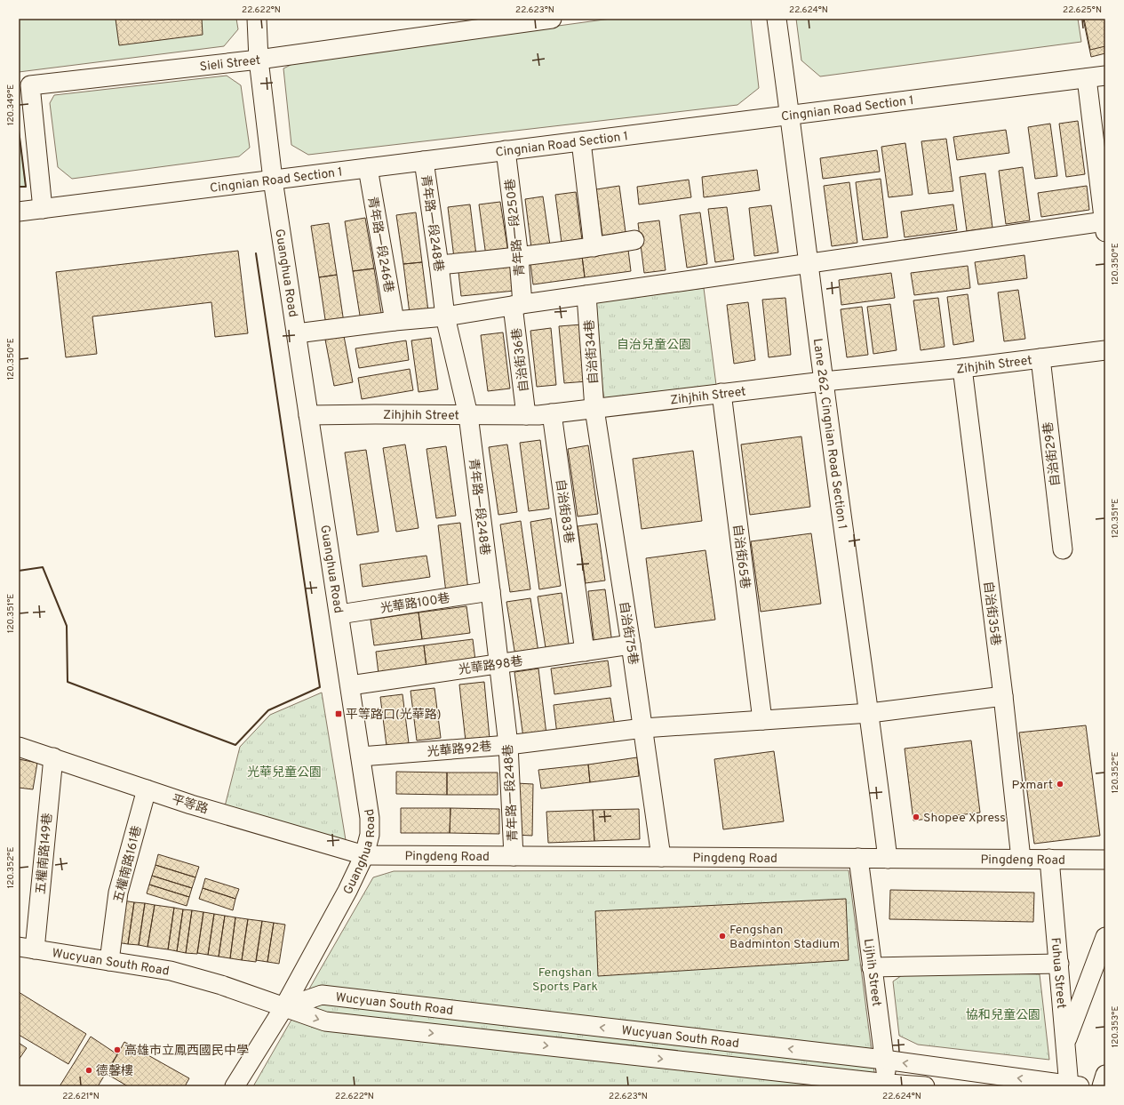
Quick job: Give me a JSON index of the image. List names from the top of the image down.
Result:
{
  "streets": {
    "street": [
      "Sieli Street",
      "Cingnian Road Section 1",
      "青年路一段248巷",
      "青年路一段250巷",
      "青年路一段246巷",
      "Guanghua Road",
      "自治街34巷",
      "自治街36巷",
      "Zihjhih Street",
      "Lane 262, Cingnian Road Section 1",
      "自治街29巷",
      "自治街83巷",
      "自治街65巷",
      "光華路100巷",
      "自治街35巷",
      "自治街75巷",
      "光華路98巷",
      "光華路92巷",
      "平等路",
      "五權南路149巷",
      "Pingdeng Road",
      "五權南路161巷",
      "Wucyuan South Road",
      "Lijhih Street",
      "Fuhua Street"
    ]
  },
  "crossings": [
    ["Sieli Street", "Cingnian Road Section 1"],
    ["Sieli Street", "Guanghua Road"],
    ["Cingnian Road Section 1", "青年路一段248巷"],
    ["Cingnian Road Section 1", "青年路一段250巷"],
    ["Cingnian Road Section 1", "青年路一段246巷"],
    ["Cingnian Road Section 1", "Guanghua Road"],
    ["Cingnian Road Section 1", "Lane 262, Cingnian Road Section 1"],
    ["青年路一段248巷", "Zihjhih Street"],
    ["青年路一段248巷", "光華路100巷"],
    ["青年路一段248巷", "光華路98巷"],
    ["青年路一段248巷", "光華路92巷"],
    ["青年路一段248巷", "Pingdeng Road"],
    ["青年路一段250巷", "自治街36巷"],
    ["Guanghua Road", "Zihjhih Street"],
    ["Guanghua Road", "光華路100巷"],
    ["Guanghua Road", "光華路98巷"],
    ["Guanghua Road", "光華路92巷"],
    ["Guanghua Road", "平等路"],
    ["Guanghua Road", "Pingdeng Road"],
    ["Guanghua Road", "Wucyuan South Road"],
    ["自治街34巷", "Zihjhih Street"],
    ["自治街34巷", "自治街75巷"],
    ["自治街36巷", "Zihjhih Street"],
    ["Zihjhih Street", "Lane 262, Cingnian Road Section 1"],
    ["Zihjhih Street", "自治街29巷"],
    ["Zihjhih Street", "自治街83巷"],
    ["Zihjhih Street", "自治街65巷"],
    ["Zihjhih Street", "自治街35巷"],
    ["Zihjhih Street", "自治街75巷"],
    ["Lane 262, Cingnian Road Section 1", "光華路92巷"],
    ["Lane 262, Cingnian Road Section 1", "Pingdeng Road"],
    ["自治街83巷", "光華路98巷"],
    ["自治街65巷", "光華路92巷"],
    ["自治街35巷", "光華路92巷"],
    ["自治街35巷", "Pingdeng Road"],
    ["自治街75巷", "光華路98巷"],
    ["自治街75巷", "光華路92巷"],
    ["自治街75巷", "Pingdeng Road"],
    ["平等路", "五權南路149巷"],
    ["平等路", "Pingdeng Road"],
    ["平等路", "五權南路161巷"],
    ["五權南路149巷", "Wucyuan South Road"],
    ["Pingdeng Road", "Lijhih Street"],
    ["Pingdeng Road", "Fuhua Street"],
    ["五權南路161巷", "Wucyuan South Road"],
    ["Wucyuan South Road", "Lijhih Street"],
    ["Wucyuan South Road", "Fuhua Street"]
  ],
  "parks": [
    "自治兒童公園",
    "光華兒童公園",
    "Fengshan Sports Park",
    "協和兒童公園"
  ],
  "places": {
    "transit": ["平等路口(光華路)"],
    "other": [
      "Pxmart",
      "Shopee Xpress",
      "Fengshan Badminton Stadium",
      "高雄市立鳳西國民中學",
      "德馨樓"
    ]
  },
  "coordinates": [
    "22.622°N",
    "22.623°N",
    "22.624°N",
    "22.625°N",
    "120.349°E",
    "120.350°E",
    "120.351°E",
    "120.352°E",
    "120.353°E",
    "22.621°N"
  ]
}
